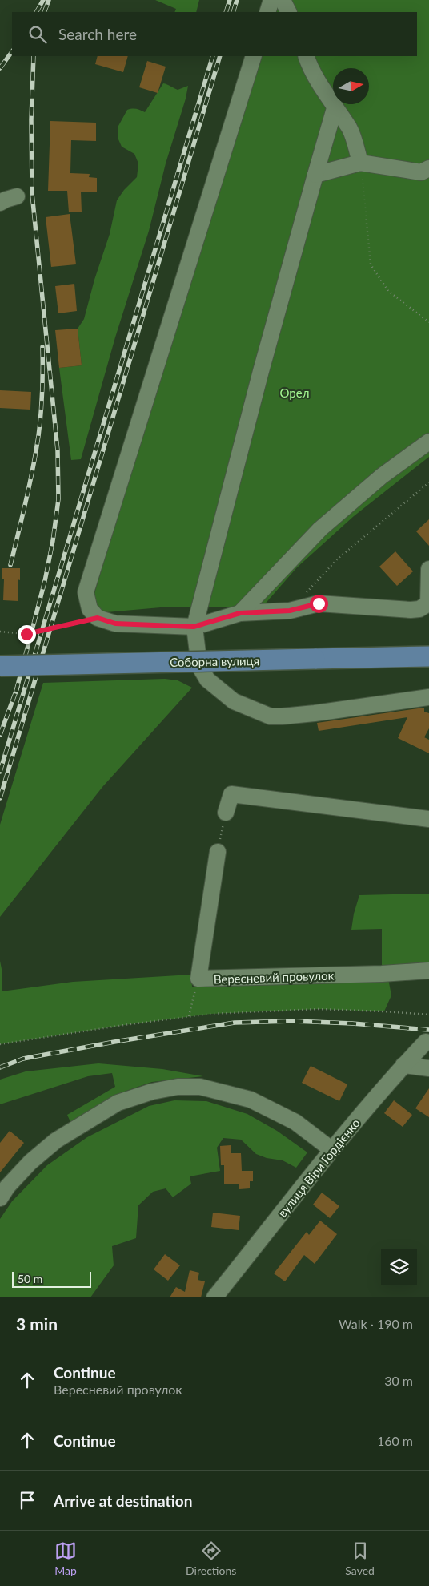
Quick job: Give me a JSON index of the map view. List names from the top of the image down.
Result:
{
  "streets": {
    "main road": ["Соборна вулиця"],
    "street": ["Вересневий провулок", "вулиця Віри Гордієнко"]
  },
  "parks": ["Орел"],
  "scale_bar": "50 m",
  "north": "right",
  "page": {
    "search": "Search here",
    "scale": "50 m",
    "heading": ["3 min", "Walk · 190 m"],
    "list": [
      ["Continue", "Вересневий провулок", "30 m"],
      ["Continue", "160 m"],
      "Arrive at destination"
    ],
    "nav": ["Map", "Directions", "Saved"]
  }
}
